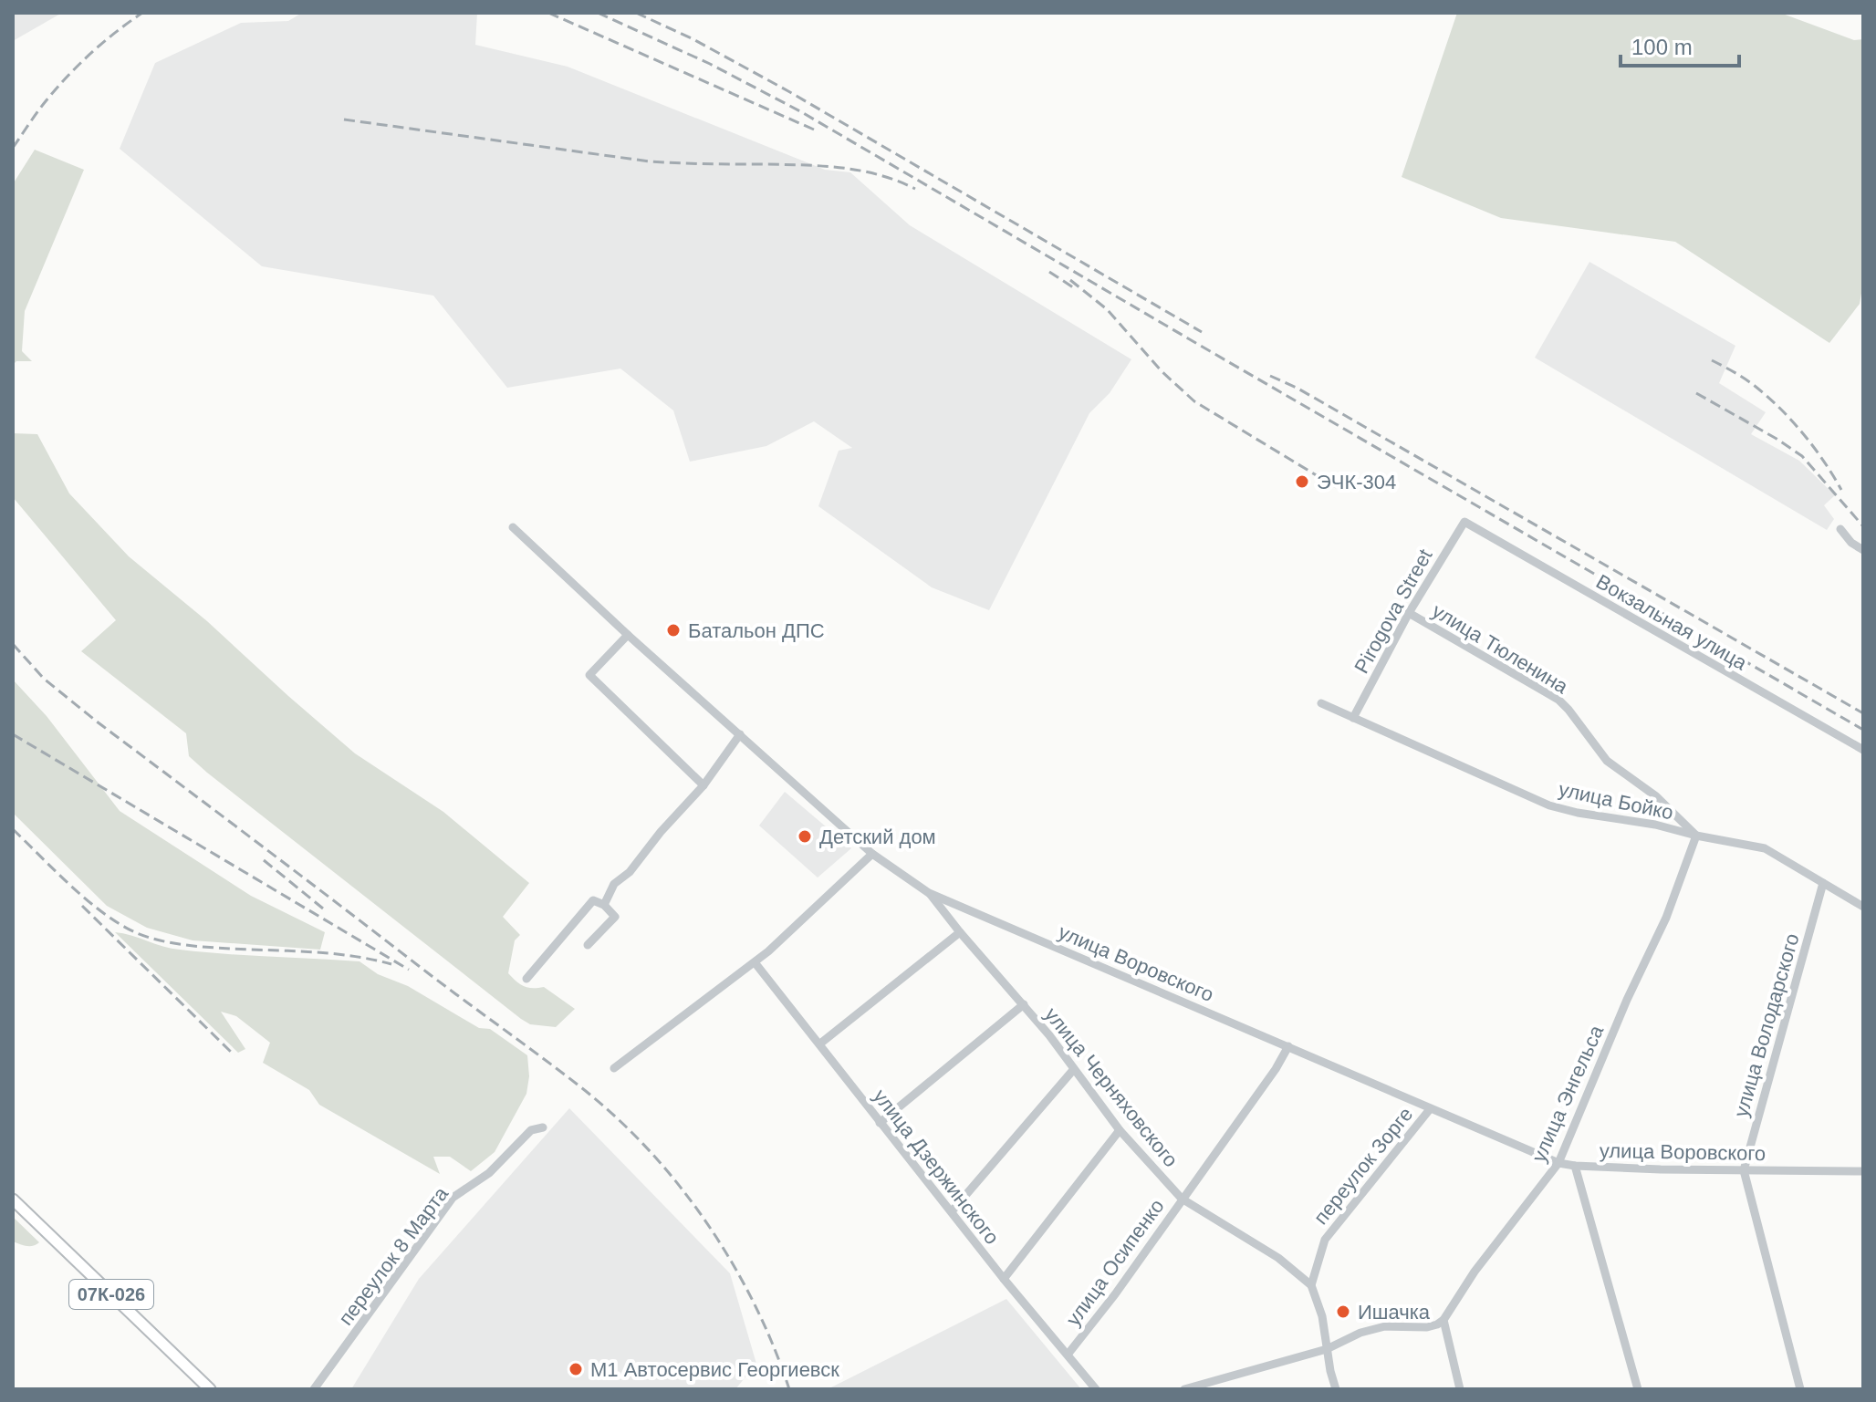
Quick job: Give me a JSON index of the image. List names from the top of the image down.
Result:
{
  "streets": {
    "main road": ["07К-026"],
    "street": [
      "Pirogova Street",
      "Вокзальная улица",
      "улица Тюленина",
      "улица Бойко",
      "улица Воровского",
      "улица Володарского",
      "улица Черняховского",
      "улица Энгельса",
      "переулок Зорге",
      "улица Дзержинского",
      "переулок 8 Марта",
      "улица Осипенко"
    ]
  },
  "crossings": [
    ["Pirogova Street", "Вокзальная улица"],
    ["Pirogova Street", "улица Тюленина"],
    ["Pirogova Street", "улица Бойко"],
    ["улица Тюленина", "улица Бойко"],
    ["улица Тюленина", "улица Энгельса"],
    ["улица Бойко", "улица Володарского"],
    ["улица Бойко", "улица Энгельса"],
    ["улица Воровского", "улица Володарского"],
    ["улица Воровского", "улица Черняховского"],
    ["улица Воровского", "улица Энгельса"],
    ["улица Воровского", "переулок Зорге"],
    ["улица Воровского", "улица Осипенко"],
    ["улица Черняховского", "переулок Зорге"],
    ["улица Черняховского", "улица Осипенко"],
    ["улица Дзержинского", "улица Осипенко"]
  ],
  "places": [
    "ЭЧК-304",
    "Батальон ДПС",
    "Детский дом",
    "Ишачка",
    "М1 Автосервис Георгиевск"
  ],
  "scale_bar": "100 m"
}
